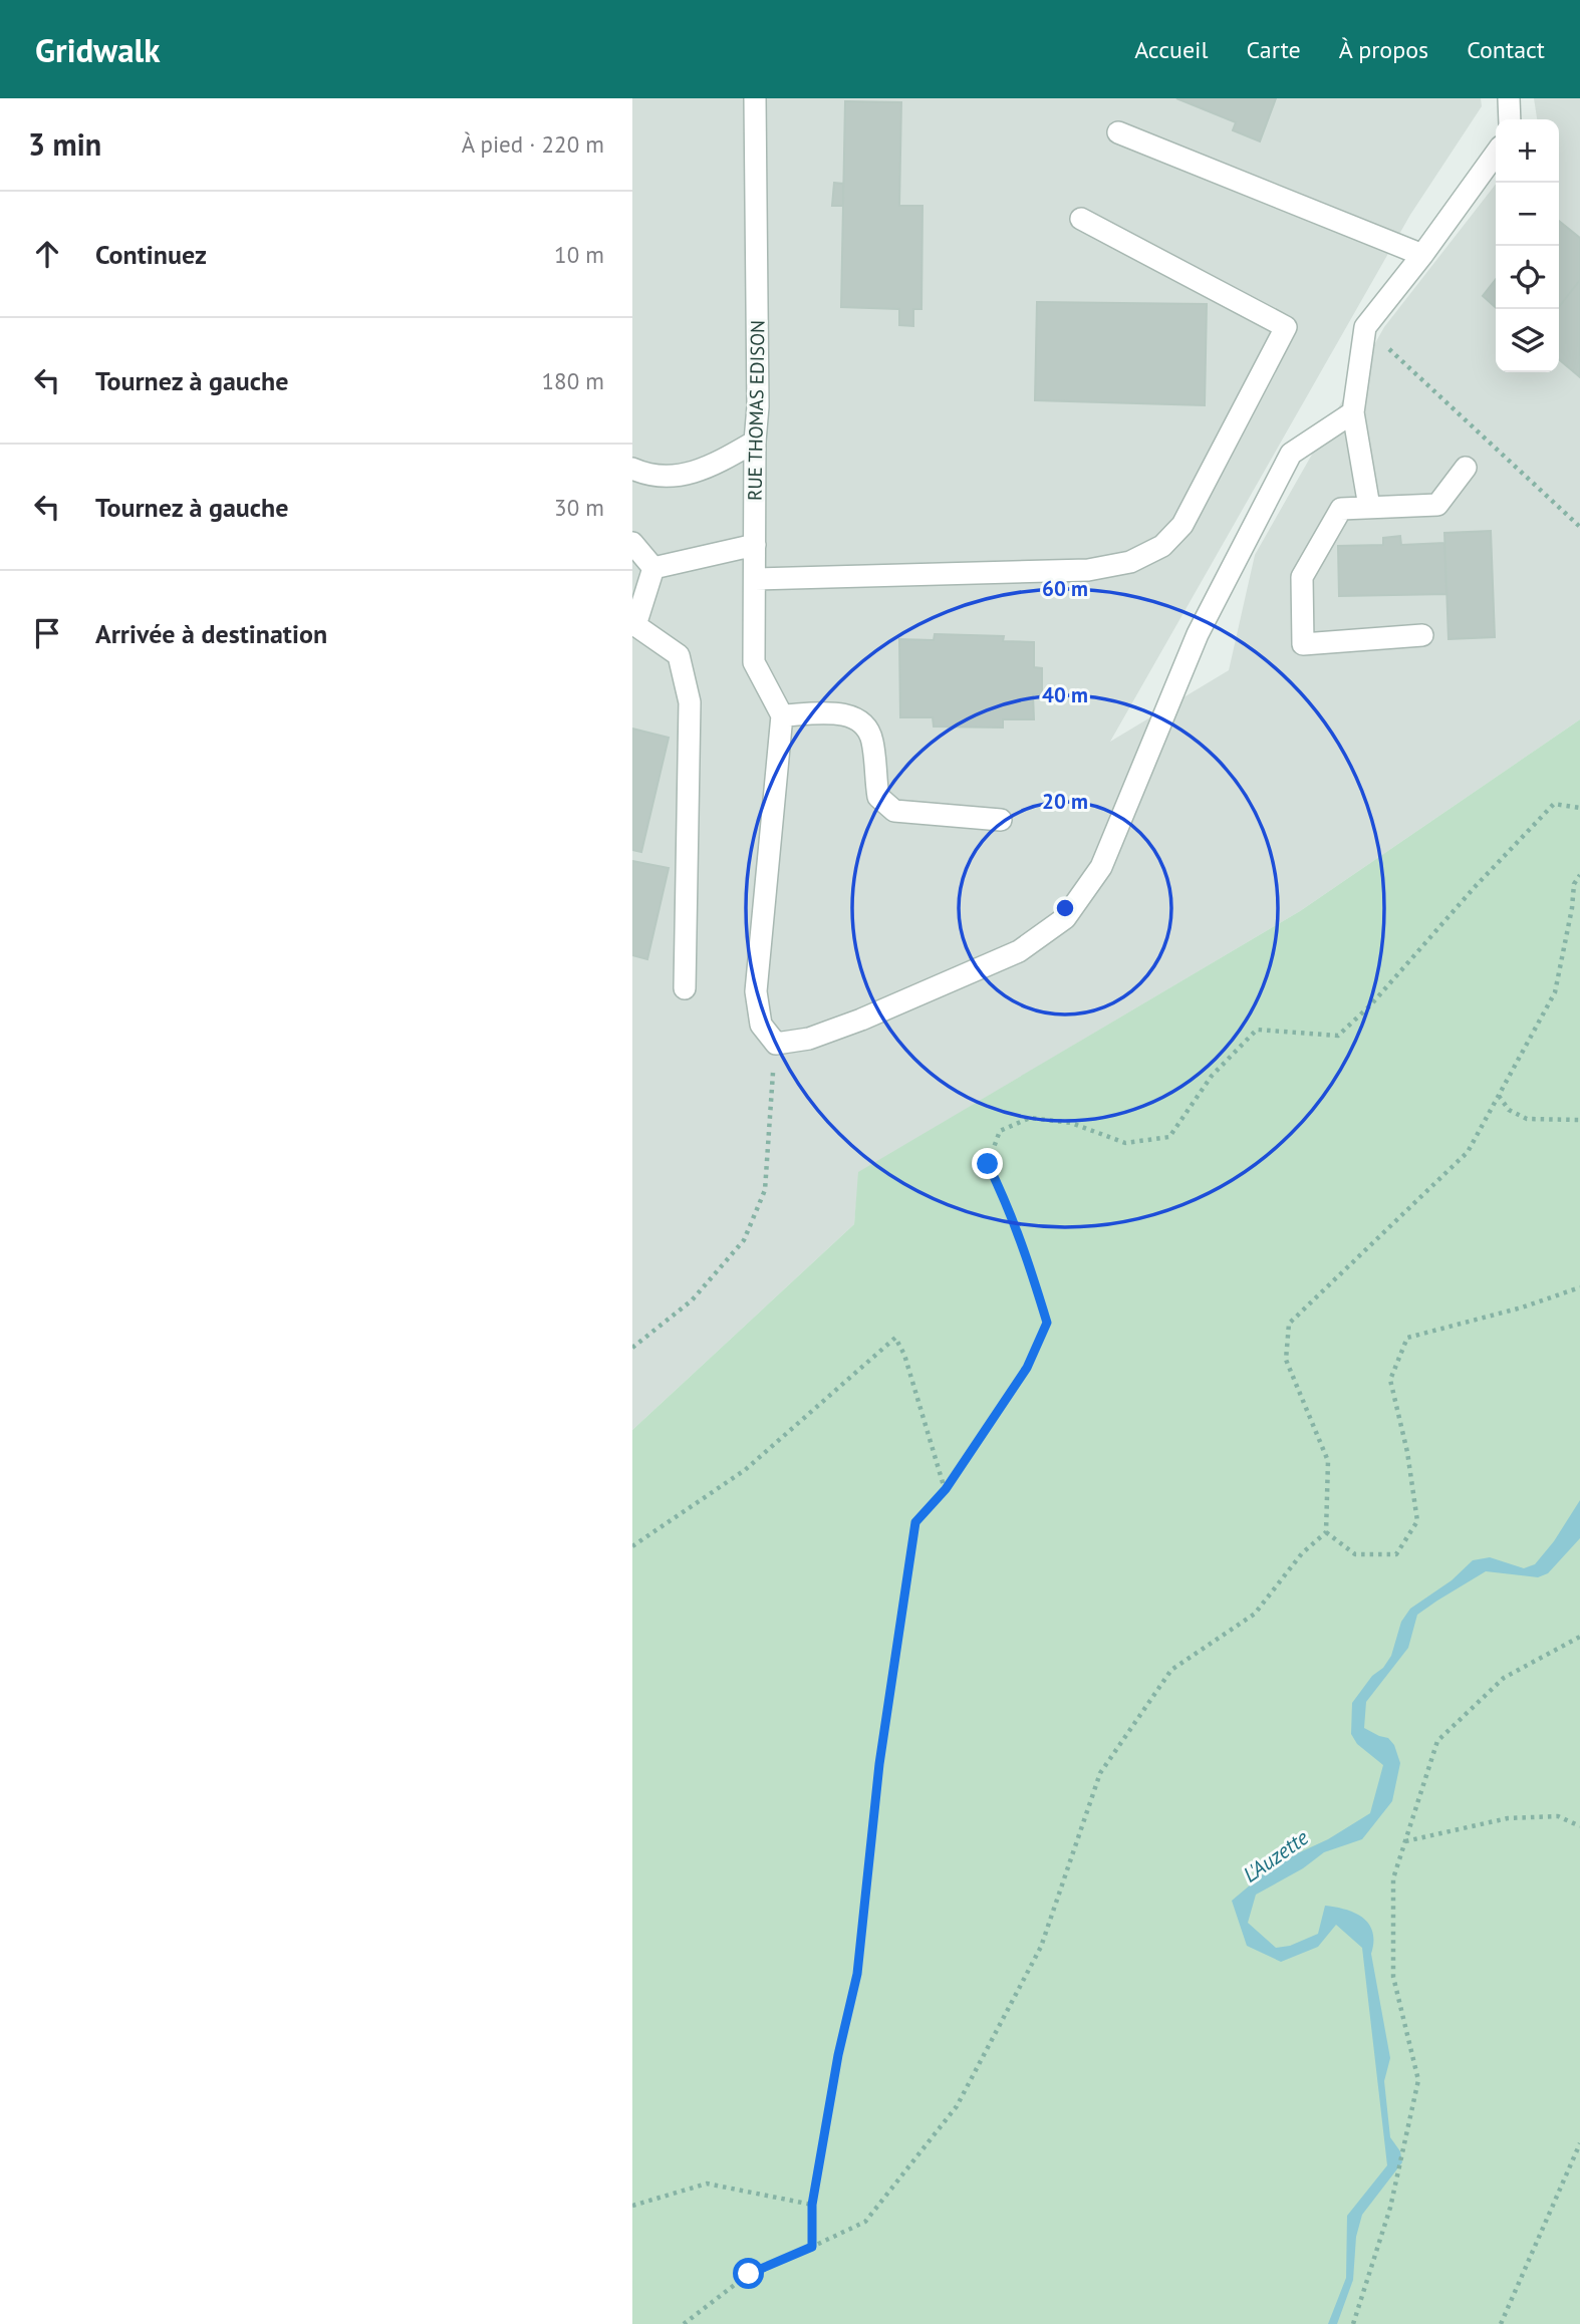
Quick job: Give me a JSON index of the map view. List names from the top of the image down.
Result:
{
  "streets": {
    "street": ["RUE THOMAS EDISON"]
  },
  "water": ["L'Auzette"],
  "page": {
    "header": "Gridwalk",
    "nav": [
      "Accueil",
      "Carte",
      "À propos",
      "Contact"
    ],
    "heading": ["3 min", "À pied · 220 m"],
    "map_buttons": ["+", "−"],
    "list": [
      ["Continuez", "10 m"],
      ["Tournez à gauche", "180 m"],
      ["Tournez à gauche", "30 m"],
      "Arrivée à destination"
    ]
  },
  "rings": ["60 m", "40 m", "20 m"]
}
